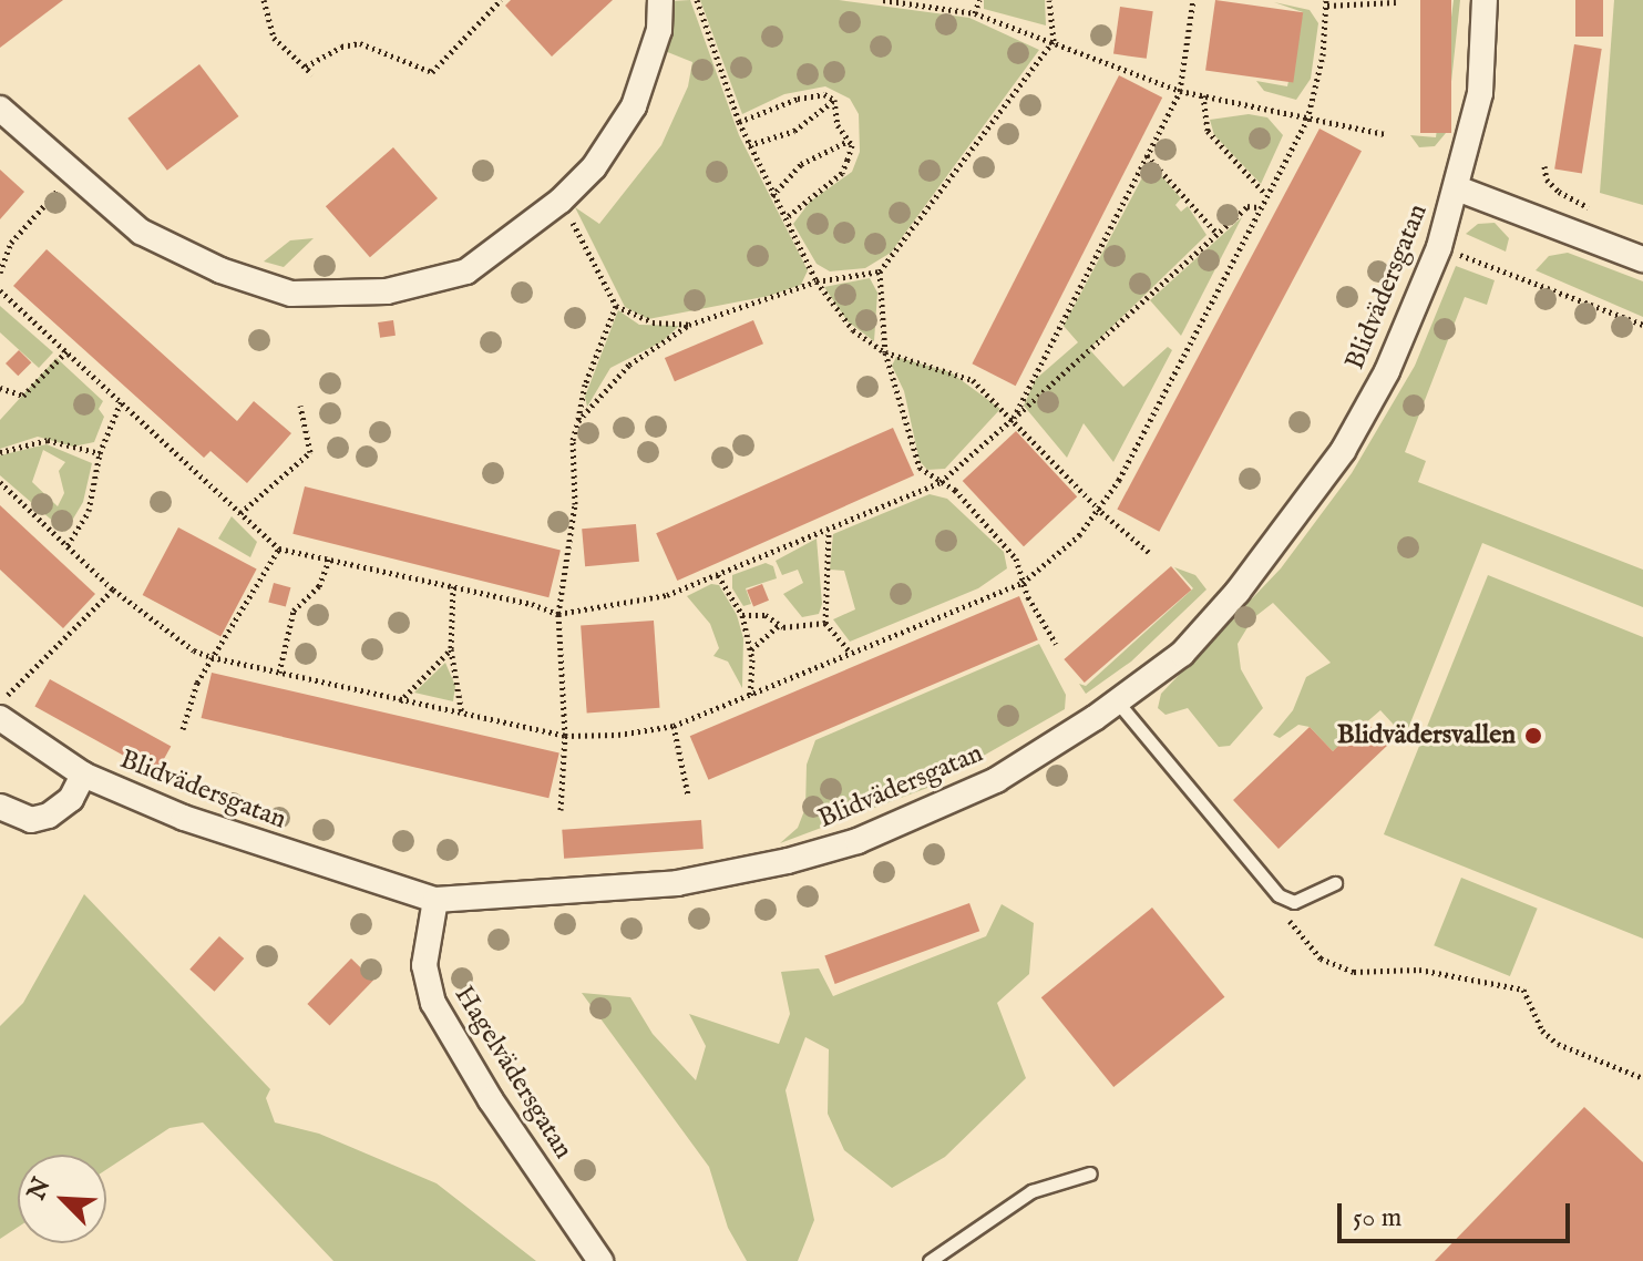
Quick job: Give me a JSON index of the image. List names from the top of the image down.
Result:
{
  "streets": {
    "street": ["Blidvädersgatan", "Hagelvädersgatan"]
  },
  "crossings": [
    ["Blidvädersgatan", "Hagelvädersgatan"]
  ],
  "places": ["Blidvädersvallen"],
  "scale_bar": "50 m",
  "north": "top left"
}
